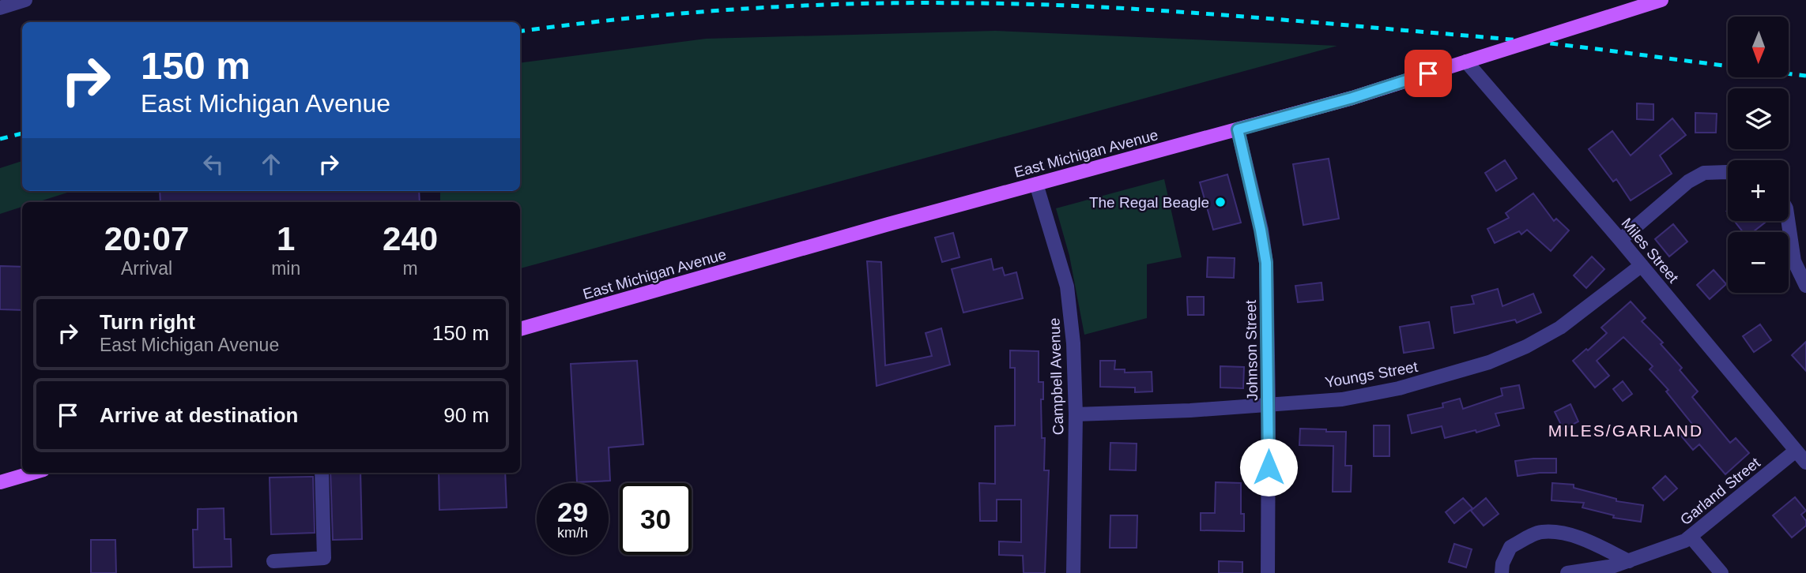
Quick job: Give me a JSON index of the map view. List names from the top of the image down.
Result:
{
  "streets": {
    "main road": ["East Michigan Avenue"],
    "street": [
      "Miles Street",
      "Johnson Street",
      "Youngs Street",
      "Campbell Avenue",
      "Garland Street"
    ]
  },
  "crossings": [
    ["East Michigan Avenue", "Miles Street"],
    ["East Michigan Avenue", "Johnson Street"],
    ["East Michigan Avenue", "Campbell Avenue"],
    ["Miles Street", "Youngs Street"],
    ["Miles Street", "Garland Street"],
    ["Johnson Street", "Youngs Street"],
    ["Youngs Street", "Campbell Avenue"]
  ],
  "districts": ["MILES/GARLAND"],
  "places": ["The Regal Beagle"],
  "north": "bottom",
  "page": {
    "map_buttons": ["+", "−"],
    "turn": ["150 m", "East Michigan Avenue"],
    "eta": [
      "20:07",
      "Arrival",
      "1",
      "min",
      "240",
      "m"
    ],
    "list": [
      {
        "name": "Turn right",
        "note": "East Michigan Avenue",
        "value": "150 m"
      },
      {
        "name": "Arrive at destination",
        "value": "90 m"
      }
    ],
    "speed": "29 km/h",
    "limit": "30"
  }
}
